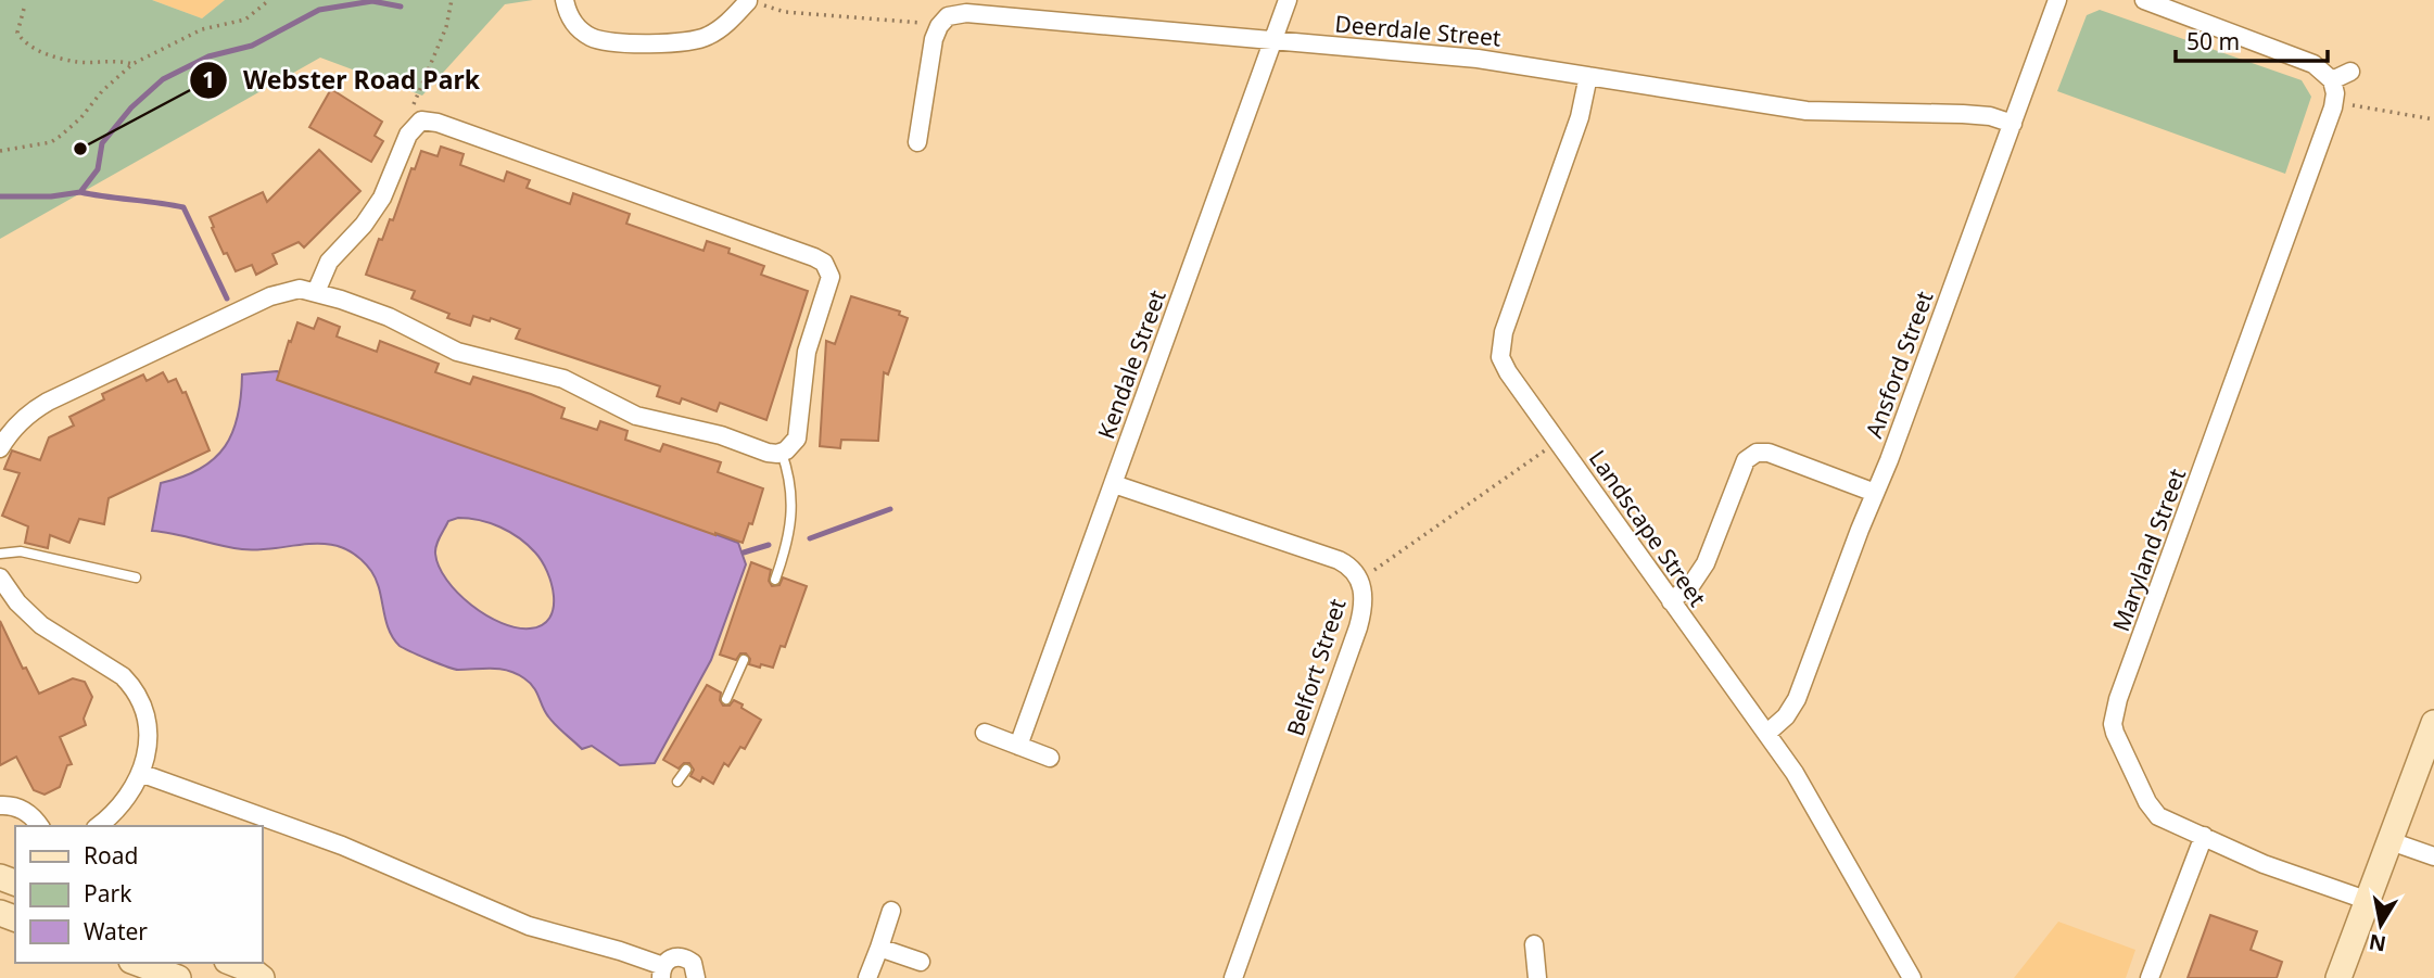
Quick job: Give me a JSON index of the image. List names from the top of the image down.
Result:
{
  "streets": {
    "street": [
      "Deerdale Street",
      "Kendale Street",
      "Ansford Street",
      "Landscape Street",
      "Maryland Street",
      "Belfort Street"
    ]
  },
  "crossings": [
    ["Deerdale Street", "Kendale Street"],
    ["Deerdale Street", "Ansford Street"],
    ["Deerdale Street", "Landscape Street"],
    ["Kendale Street", "Belfort Street"],
    ["Ansford Street", "Landscape Street"]
  ],
  "places": ["Webster Road Park"],
  "legend": ["Road", "Park", "Water"],
  "scale_bar": "50 m",
  "north": "bottom"
}
